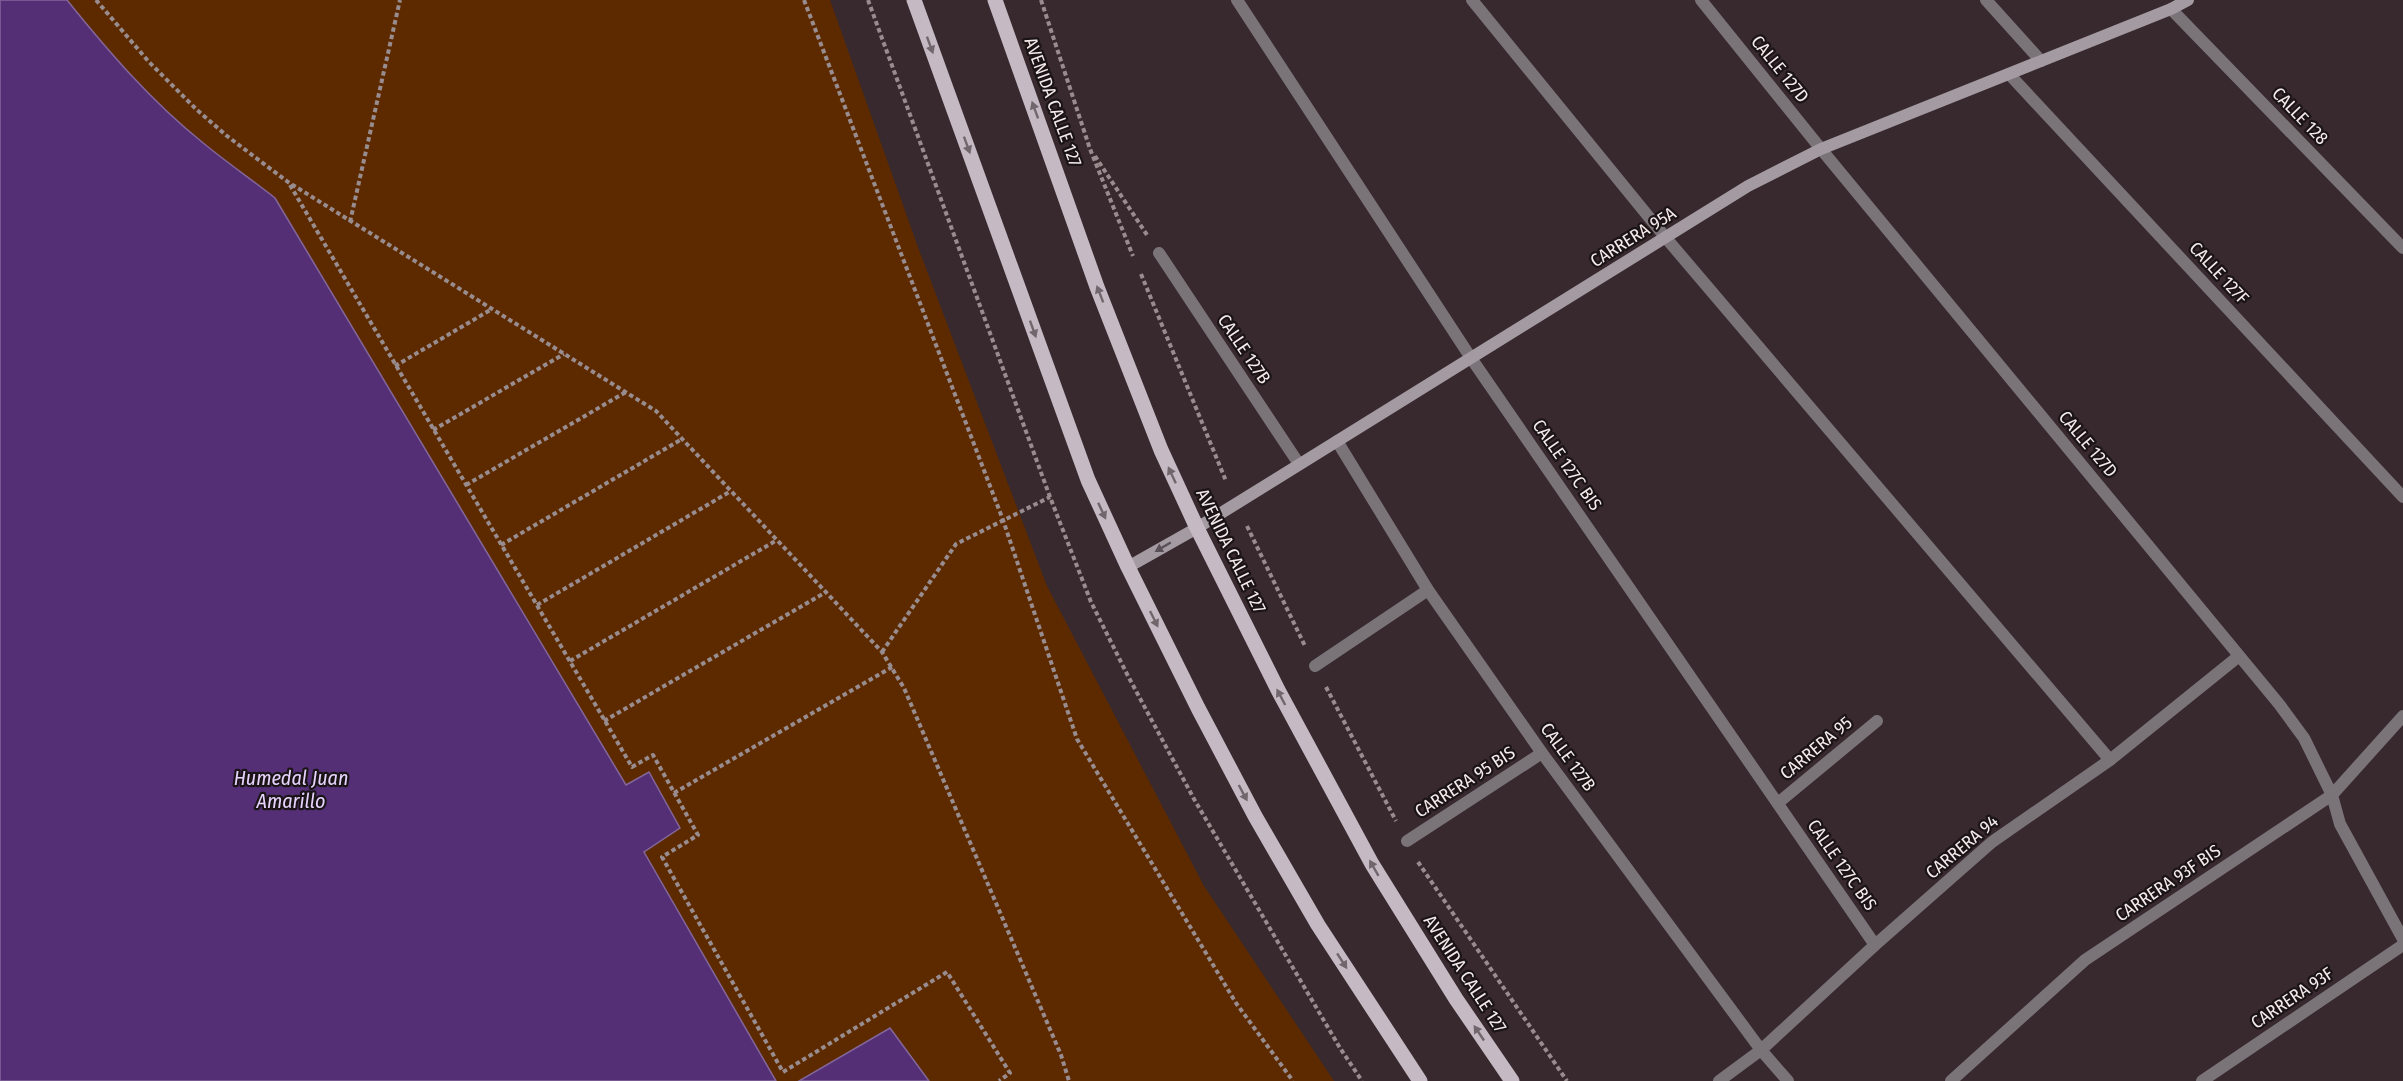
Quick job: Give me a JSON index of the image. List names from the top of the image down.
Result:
{
  "streets": {
    "main road": ["AVENIDA CALLE 127"],
    "street": [
      "CALLE 127D",
      "CALLE 128",
      "CARRERA 95A",
      "CALLE 127F",
      "CALLE 127B",
      "CALLE 127C BIS",
      "CARRERA 95",
      "CARRERA 95 BIS",
      "CARRERA 94",
      "CARRERA 93F BIS",
      "CARRERA 93F"
    ]
  },
  "crossings": [
    ["CALLE 127D", "CARRERA 95A"],
    ["CALLE 127D", "CARRERA 94"],
    ["CALLE 127D", "CARRERA 93F BIS"],
    ["AVENIDA CALLE 127", "CARRERA 95A"],
    ["CALLE 128", "CARRERA 95A"],
    ["CARRERA 95A", "CALLE 127F"],
    ["CARRERA 95A", "CALLE 127B"],
    ["CARRERA 95A", "CALLE 127C BIS"],
    ["CALLE 127B", "CARRERA 95 BIS"],
    ["CALLE 127B", "CARRERA 94"],
    ["CALLE 127C BIS", "CARRERA 95"],
    ["CALLE 127C BIS", "CARRERA 94"]
  ],
  "water": ["Humedal Juan Amarillo"]
}
